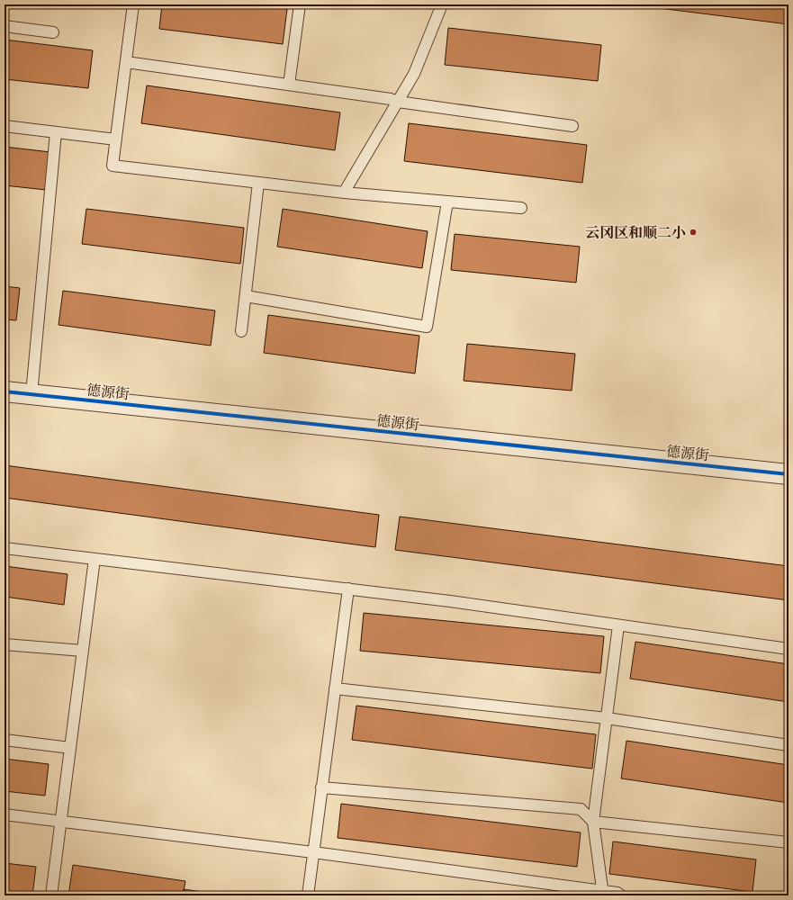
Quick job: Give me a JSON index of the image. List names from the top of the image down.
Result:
{
  "streets": {
    "street": ["德源街"]
  },
  "places": ["云冈区和顺二小"]
}
